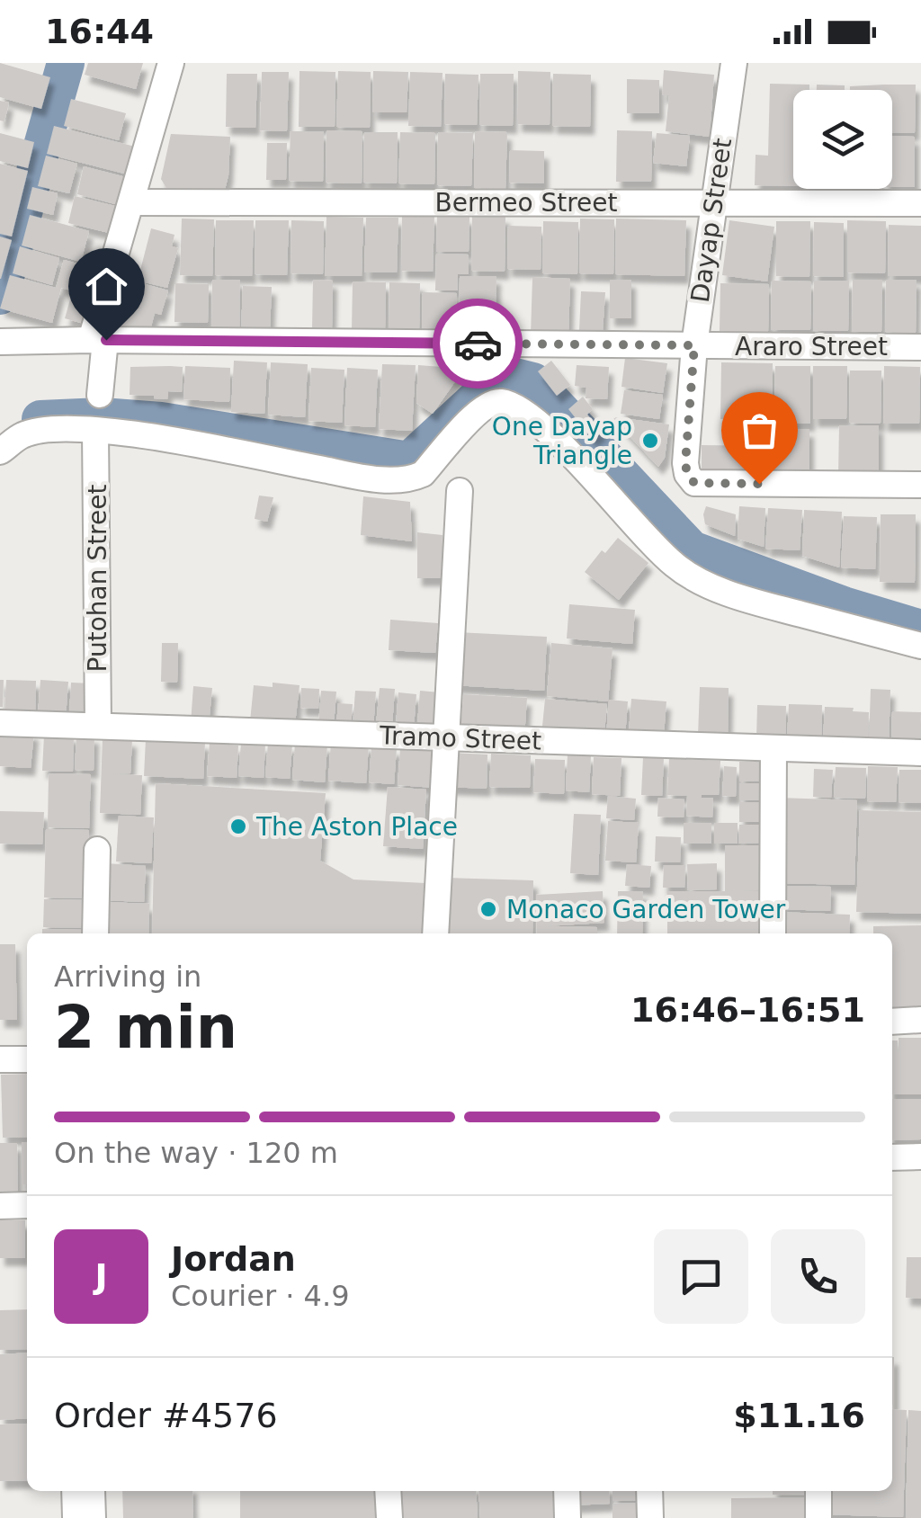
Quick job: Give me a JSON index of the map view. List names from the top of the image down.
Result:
{
  "streets": {
    "street": [
      "Bermeo Street",
      "Dayap Street",
      "Araro Street",
      "Putohan Street",
      "Tramo Street"
    ]
  },
  "crossings": [
    ["Bermeo Street", "Dayap Street"],
    ["Dayap Street", "Araro Street"],
    ["Putohan Street", "Tramo Street"]
  ],
  "places": ["One Dayap Triangle", "The Aston Place", "Monaco Garden Tower"],
  "page": {
    "status": "16:44",
    "heading": ["2 min", "Arriving in", "16:46–16:51"],
    "panel": [
      "Jordan",
      "Courier · 4.9",
      "Order #4576",
      "$11.16"
    ],
    "bar": "On the way · 120 m",
    "round": "J"
  }
}
